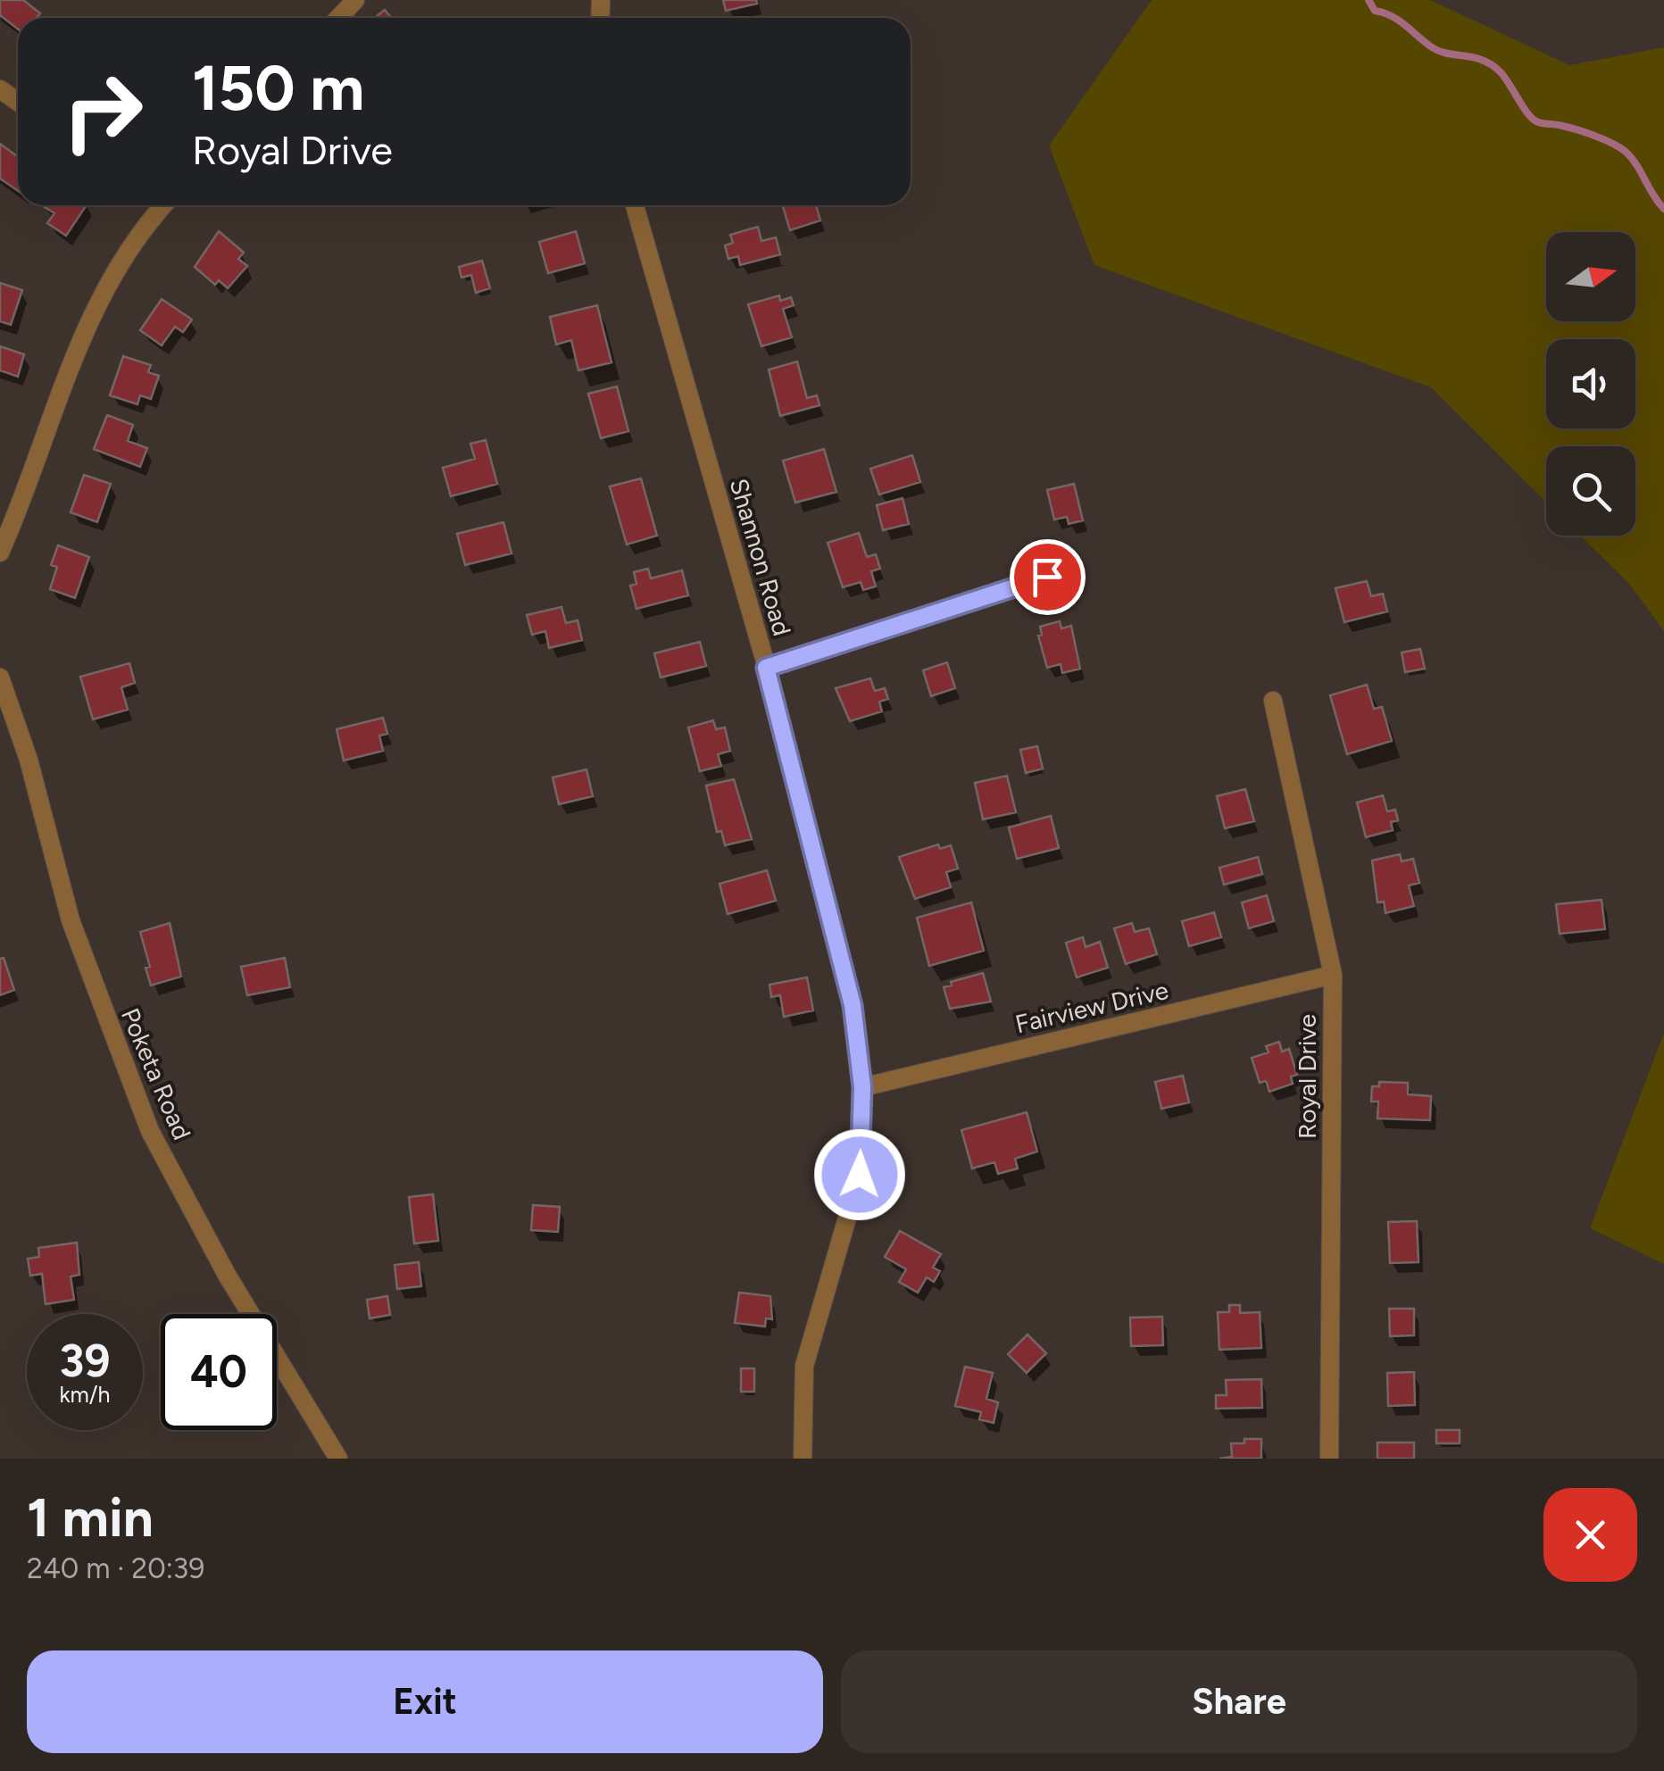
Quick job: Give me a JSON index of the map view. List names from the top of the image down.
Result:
{
  "streets": {
    "street": [
      "Shannon Road",
      "Fairview Drive",
      "Poketa Road",
      "Royal Drive"
    ]
  },
  "crossings": [
    ["Shannon Road", "Fairview Drive"],
    ["Fairview Drive", "Royal Drive"]
  ],
  "north": "right",
  "page": {
    "turn": ["150 m", "Royal Drive"],
    "speed": "39 km/h",
    "limit": "40",
    "heading": ["1 min", "240 m · 20:39"],
    "buttons": ["Exit", "Share"]
  }
}
